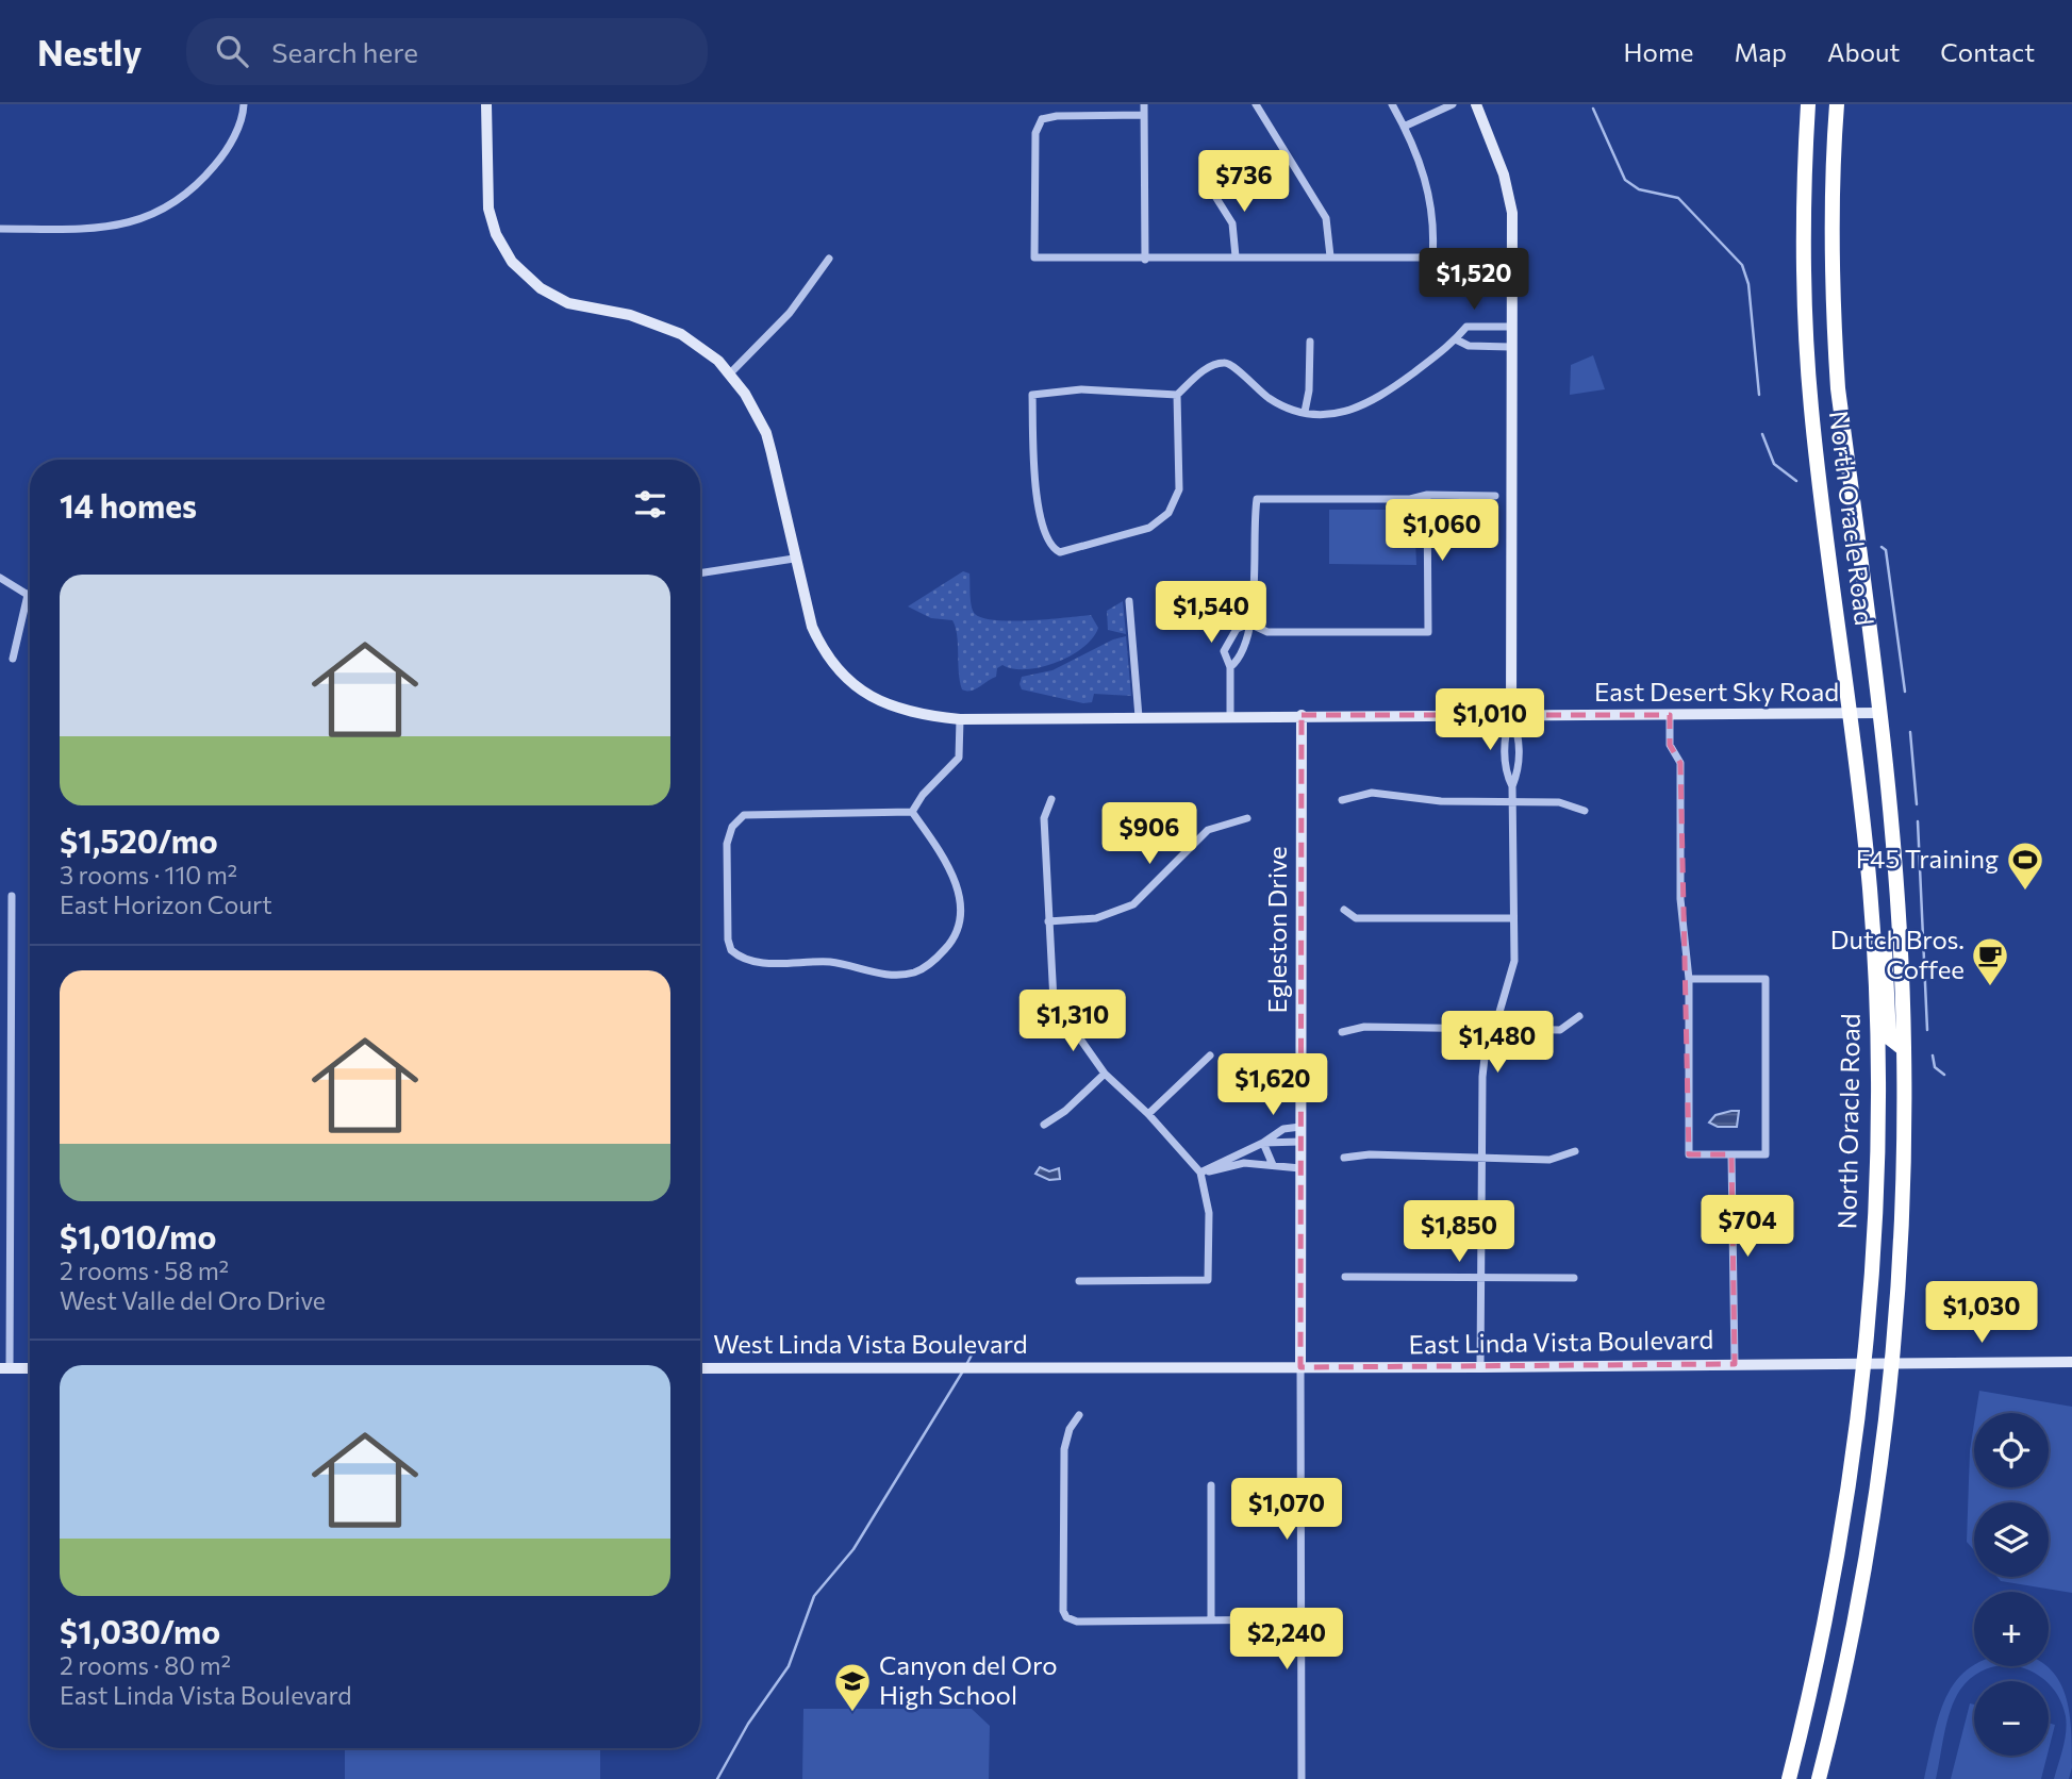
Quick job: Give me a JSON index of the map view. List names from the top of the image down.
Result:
{
  "streets": {
    "highway": ["North Oracle Road"],
    "street": [
      "East Desert Sky Road",
      "Egleston Drive",
      "East Linda Vista Boulevard",
      "West Linda Vista Boulevard"
    ]
  },
  "crossings": [
    ["North Oracle Road", "East Desert Sky Road"],
    ["North Oracle Road", "East Linda Vista Boulevard"],
    ["East Desert Sky Road", "Egleston Drive"],
    ["Egleston Drive", "East Linda Vista Boulevard"],
    ["East Linda Vista Boulevard", "West Linda Vista Boulevard"]
  ],
  "places": {
    "sports": ["F45 Training"],
    "cafe": ["Dutch Bros. Coffee"],
    "school or university": ["Canyon del Oro High School"]
  },
  "page": {
    "header": "Nestly",
    "search": "Search here",
    "nav": [
      "Home",
      "Map",
      "About",
      "Contact"
    ],
    "price": [
      "$736",
      "$1,520",
      "$1,060",
      "$1,540",
      "$1,010",
      "$906",
      "$1,310",
      "$1,480",
      "$1,620",
      "$704",
      "$1,850",
      "$1,030",
      "$1,070",
      "$2,240"
    ],
    "heading": "14 homes",
    "list": [
      {
        "name": "$1,520/mo",
        "note": "3 rooms · 110 m² · East Horizon Court"
      },
      {
        "name": "$1,010/mo",
        "note": "2 rooms · 58 m² · West Valle del Oro Drive"
      },
      {
        "name": "$1,030/mo",
        "note": "2 rooms · 80 m² · East Linda Vista Boulevard"
      }
    ],
    "map_buttons": ["+", "−"]
  }
}
